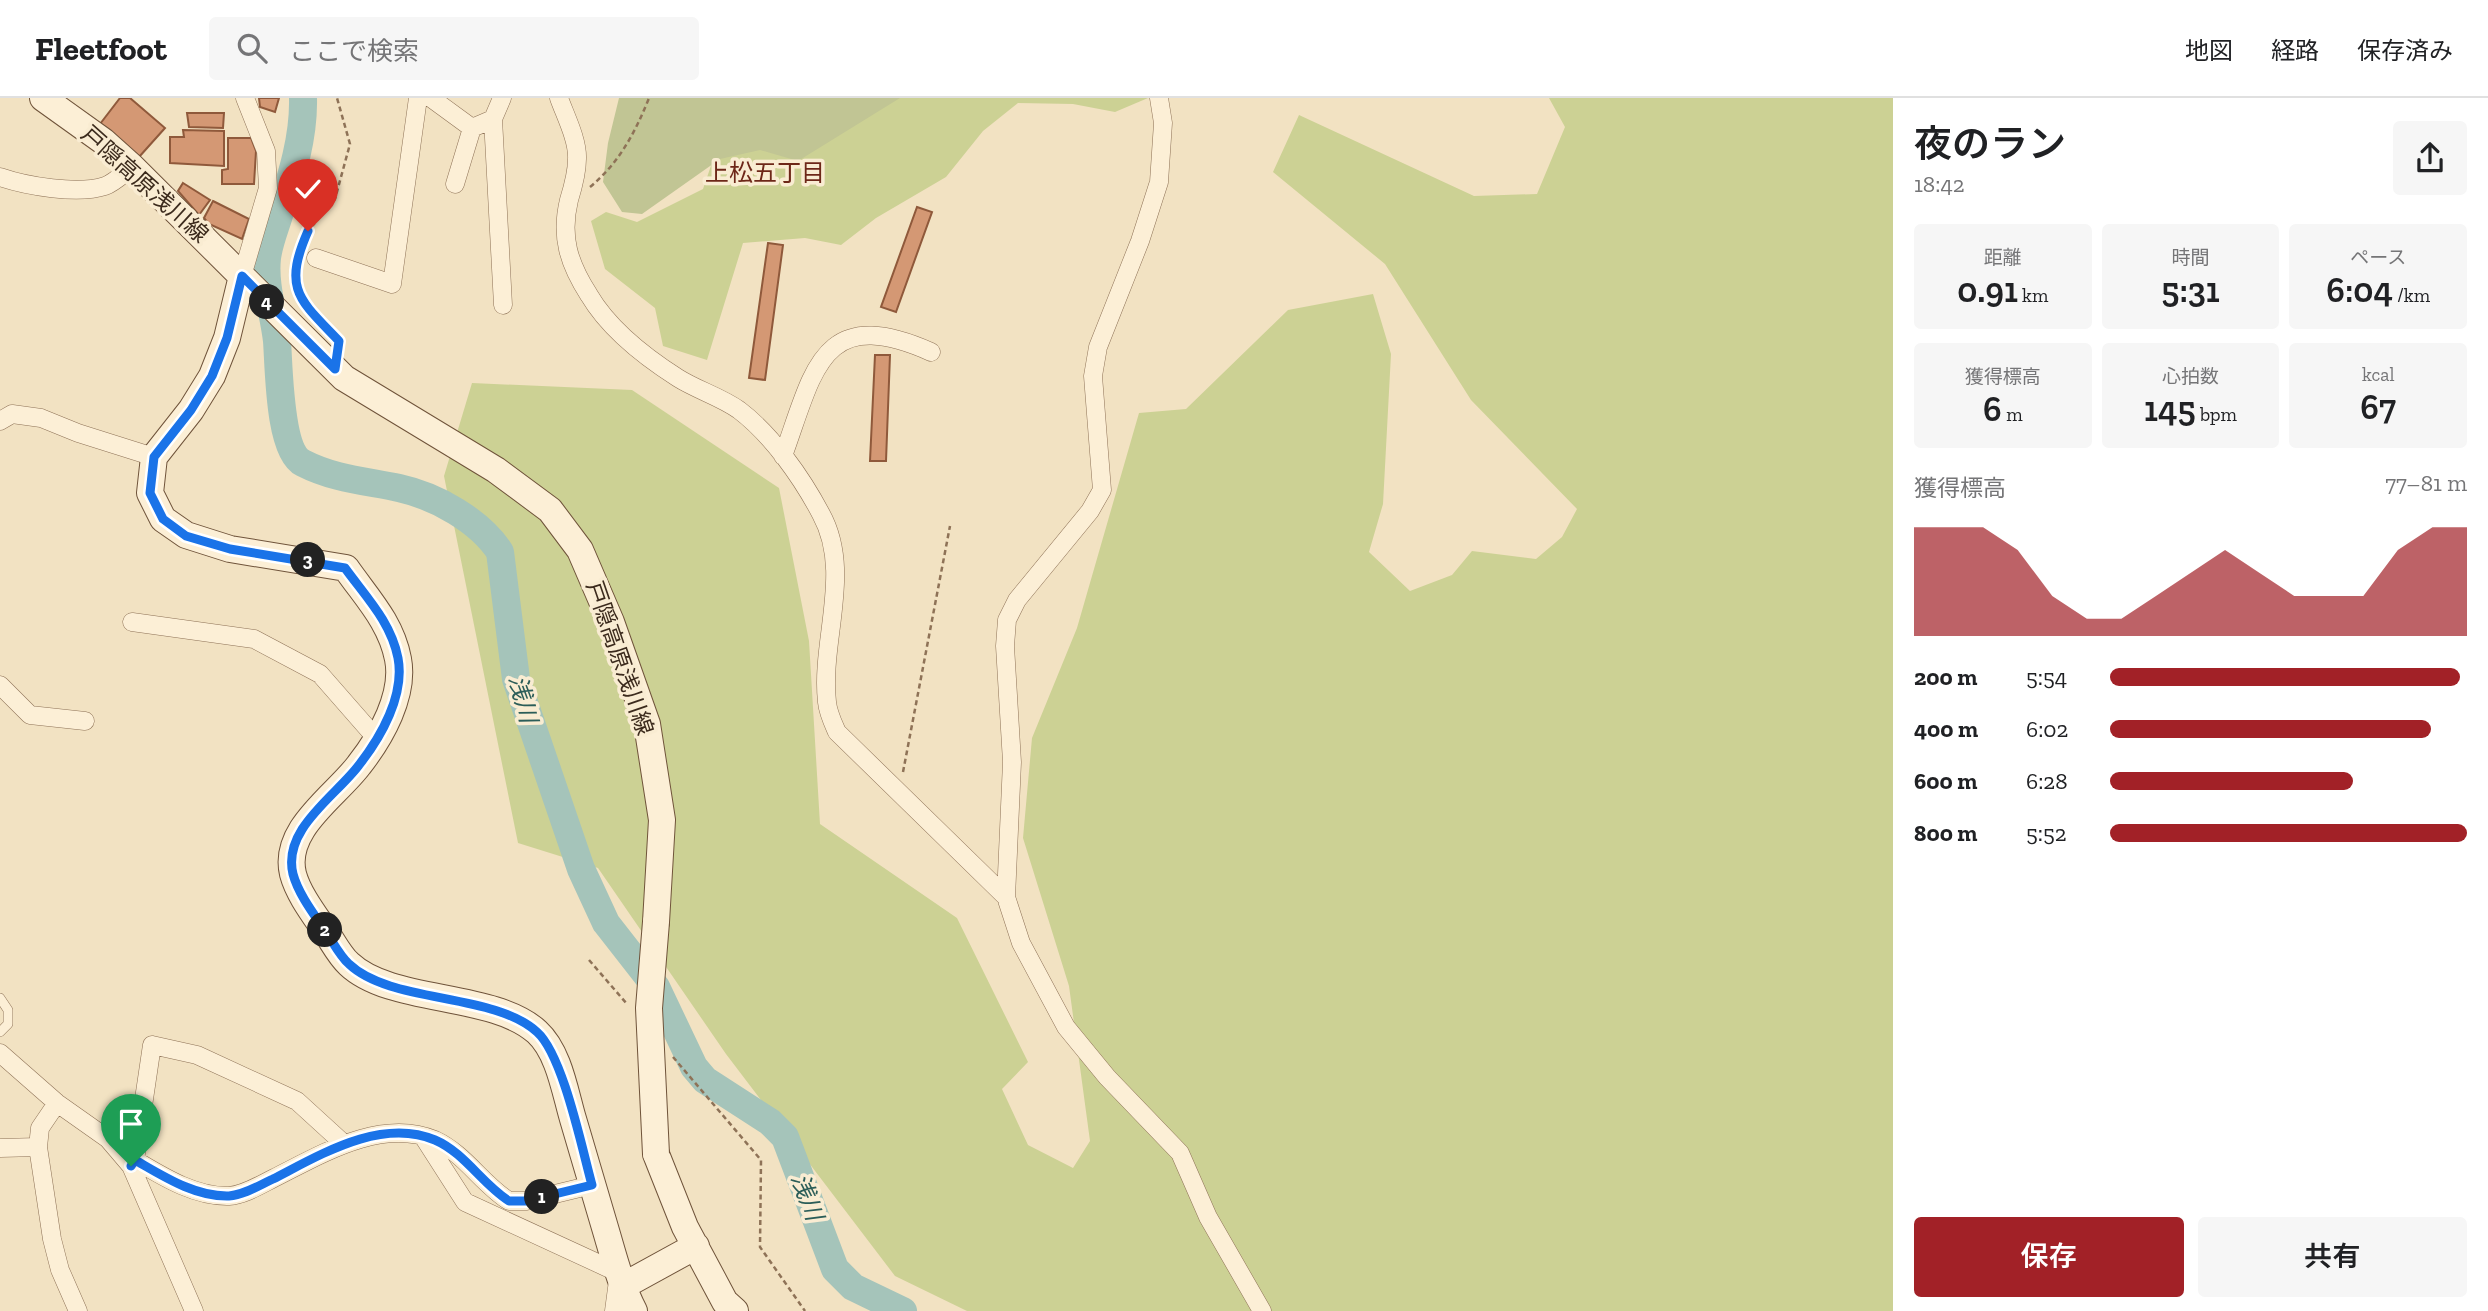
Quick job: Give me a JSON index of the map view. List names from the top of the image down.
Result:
{
  "streets": {
    "main road": ["戸隠高原浅川線"]
  },
  "districts": ["上松五丁目"],
  "water": ["浅川"],
  "page": {
    "header": "Fleetfoot",
    "search": "ここで検索",
    "nav": ["地図", "経路", "保存済み"],
    "heading": ["夜のラン", "18:42"],
    "stats": [
      ["距離", "0.91 km"],
      ["時間", "5:31"],
      ["ペース", "6:04 /km"],
      ["獲得標高", "6 m"],
      ["心拍数", "145 bpm"],
      ["kcal", "67"]
    ],
    "pins": [
      "4",
      "3",
      "2",
      "1"
    ],
    "chart": ["獲得標高", "77–81 m"],
    "list": [
      {
        "name": "200 m",
        "note": "5:54"
      },
      {
        "name": "400 m",
        "note": "6:02"
      },
      {
        "name": "600 m",
        "note": "6:28"
      },
      {
        "name": "800 m",
        "note": "5:52"
      }
    ],
    "buttons": ["保存", "共有"]
  }
}
